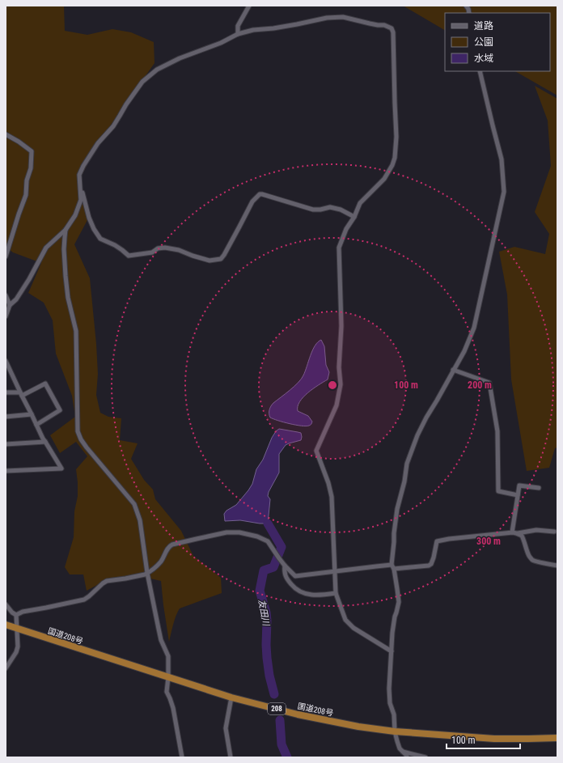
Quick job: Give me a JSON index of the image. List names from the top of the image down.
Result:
{
  "streets": {
    "highway": ["国道208号", "208"]
  },
  "water": ["友田川"],
  "legend": ["道路", "公園", "水域"],
  "scale_bar": "100 m",
  "rings": ["100 m", "200 m", "300 m"]
}
